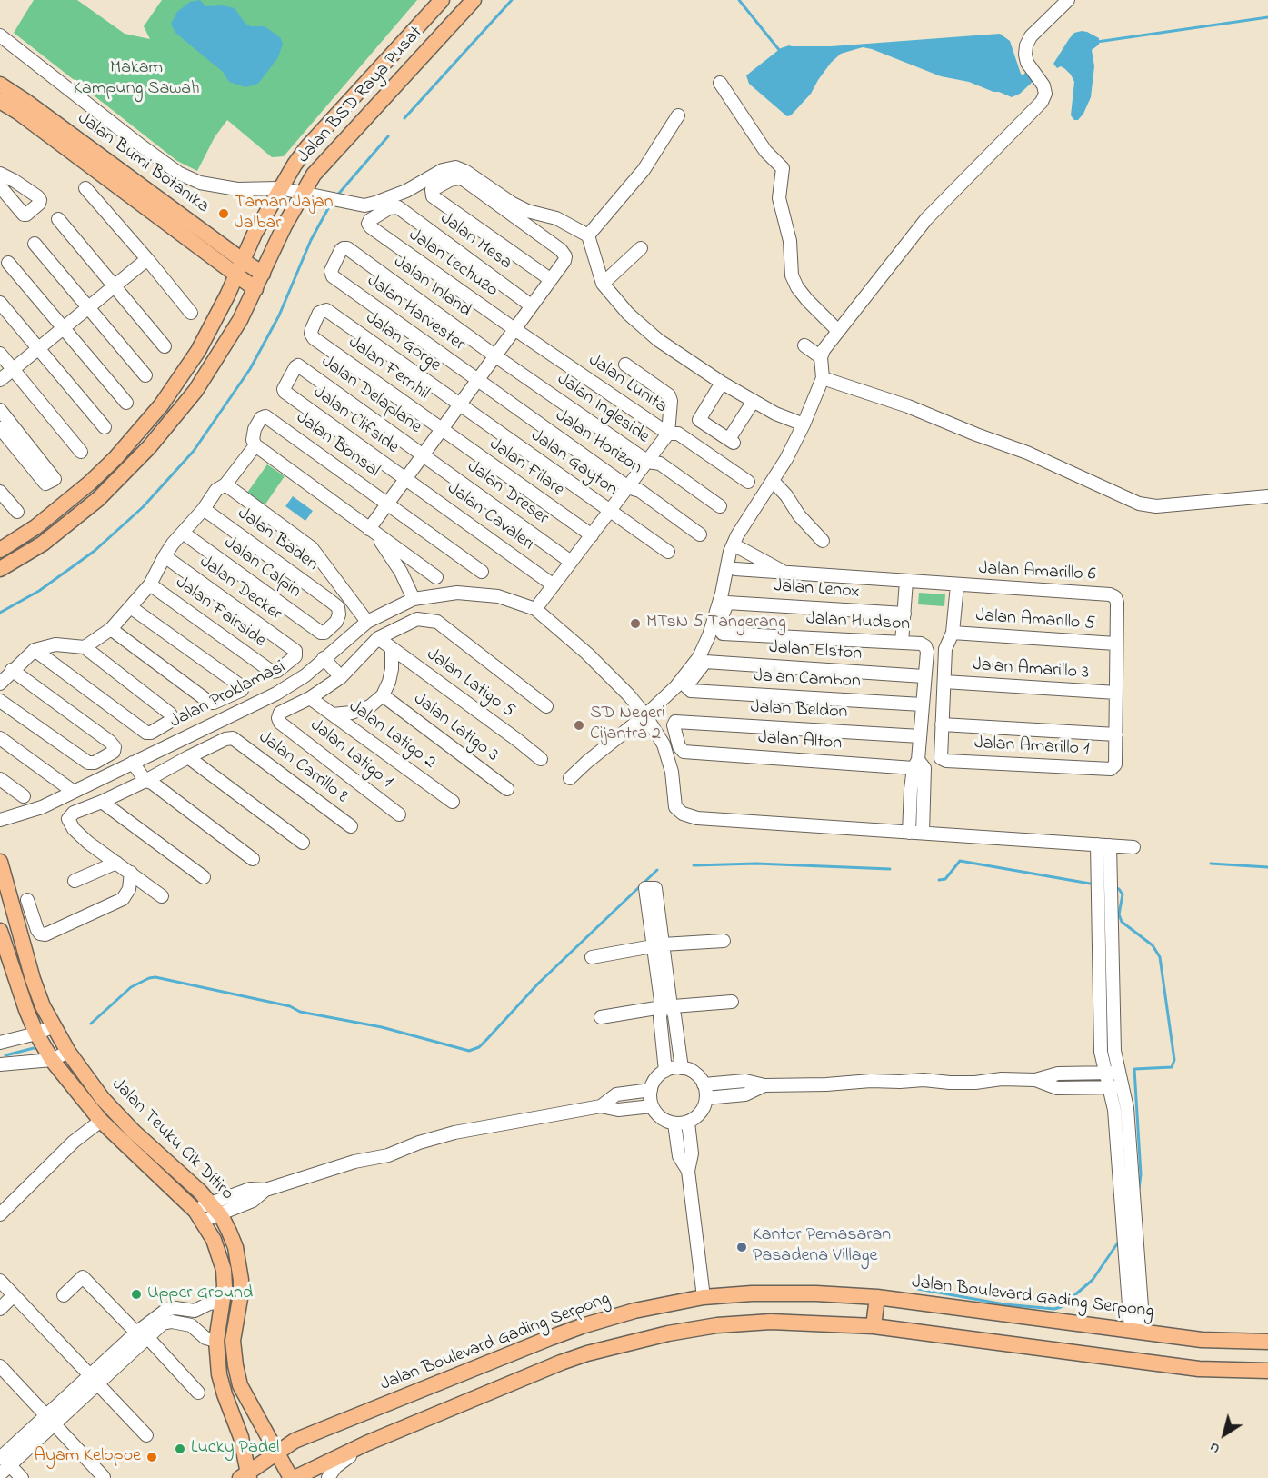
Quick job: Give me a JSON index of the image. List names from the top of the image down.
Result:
{
  "streets": {
    "main road": [
      "Jalan BSD Raya Pusat",
      "Jalan Bumi Botanika",
      "Jalan Teuku Cik Ditiro",
      "Jalan Boulevard Gading Serpong"
    ],
    "street": [
      "Jalan Mesa",
      "Jalan Lechuzo",
      "Jalan Inland",
      "Jalan Harvester",
      "Jalan Gorge",
      "Jalan Fernhil",
      "Jalan Lunita",
      "Jalan Delaplane",
      "Jalan Ingleside",
      "Jalan Clifside",
      "Jalan Horizon",
      "Jalan Bonsal",
      "Jalan Gayton",
      "Jalan Filare",
      "Jalan Dreser",
      "Jalan Cavaleri",
      "Jalan Baden",
      "Jalan Calpin",
      "Jalan Amarillo 6",
      "Jalan Decker",
      "Jalan Lenox",
      "Jalan Fairside",
      "Jalan Amarillo 5",
      "Jalan Hudson",
      "Jalan Elston",
      "Jalan Amarillo 3",
      "Jalan Cambon",
      "Jalan Latigo 5",
      "Jalan Proklamasi",
      "Jalan Beldon",
      "Jalan Latigo 3",
      "Jalan Latigo 2",
      "Jalan Alton",
      "Jalan Amarillo 1",
      "Jalan Latigo 1",
      "Jalan Carrillo 8"
    ]
  },
  "crossings": [
    ["Jalan BSD Raya Pusat", "Jalan Bumi Botanika"],
    ["Jalan Mesa", "Jalan Lechuzo"],
    ["Jalan Lechuzo", "Jalan Lunita"],
    ["Jalan Inland", "Jalan Harvester"],
    ["Jalan Inland", "Jalan Ingleside"],
    ["Jalan Harvester", "Jalan Horizon"],
    ["Jalan Gorge", "Jalan Fernhil"],
    ["Jalan Gorge", "Jalan Gayton"],
    ["Jalan Fernhil", "Jalan Filare"],
    ["Jalan Delaplane", "Jalan Clifside"],
    ["Jalan Delaplane", "Jalan Dreser"],
    ["Jalan Clifside", "Jalan Cavaleri"],
    ["Jalan Baden", "Jalan Calpin"],
    ["Jalan Amarillo 6", "Jalan Amarillo 5"],
    ["Jalan Decker", "Jalan Fairside"],
    ["Jalan Lenox", "Jalan Hudson"],
    ["Jalan Hudson", "Jalan Elston"],
    ["Jalan Elston", "Jalan Cambon"],
    ["Jalan Beldon", "Jalan Alton"],
    ["Jalan Beldon", "Jalan Amarillo 1"],
    ["Jalan Latigo 2", "Jalan Latigo 1"],
    ["Jalan Teuku Cik Ditiro", "Jalan Boulevard Gading Serpong"]
  ],
  "parks": ["Makam Kampung Sawah"],
  "places": [
    "Taman Jajan Jalbar",
    "MTsN 5 Tangerang",
    "SD Negeri Cijantra 2",
    "Kantor Pemasaran Pasadena Village",
    "Upper Ground",
    "Lucky Padel",
    "Ayam Kelopoe"
  ],
  "north": "bottom left"
}
